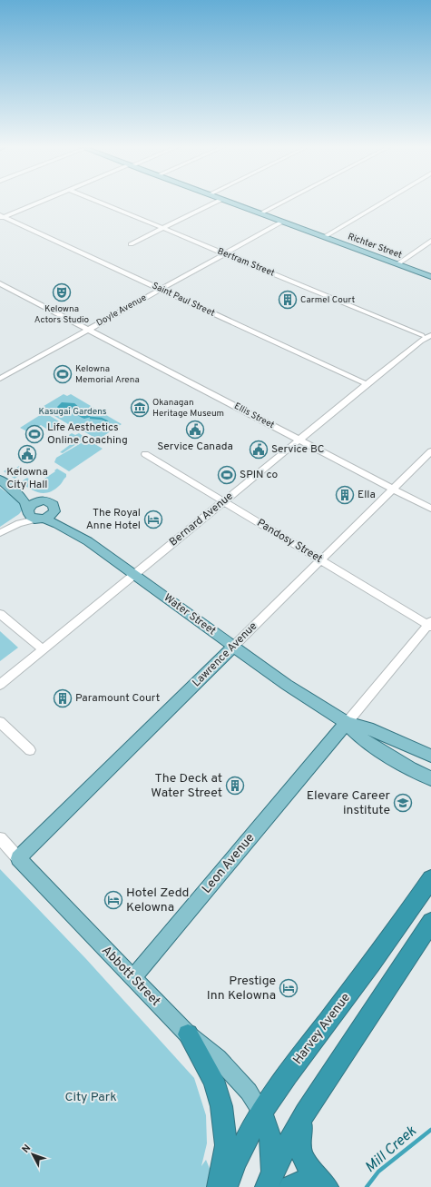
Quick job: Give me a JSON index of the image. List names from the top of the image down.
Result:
{
  "streets": {
    "highway": ["Harvey Avenue"],
    "main road": [
      "Richter Street",
      "Water Street",
      "Lawrence Avenue",
      "Leon Avenue",
      "Abbott Street"
    ],
    "street": [
      "Bertram Street",
      "Saint Paul Street",
      "Doyle Avenue",
      "Ellis Street",
      "Bernard Avenue",
      "Pandosy Street"
    ]
  },
  "crossings": [
    ["Richter Street", "Doyle Avenue"],
    ["Bertram Street", "Doyle Avenue"],
    ["Bertram Street", "Bernard Avenue"],
    ["Saint Paul Street", "Doyle Avenue"],
    ["Saint Paul Street", "Bernard Avenue"],
    ["Doyle Avenue", "Ellis Street"],
    ["Ellis Street", "Bernard Avenue"],
    ["Ellis Street", "Lawrence Avenue"],
    ["Bernard Avenue", "Pandosy Street"],
    ["Bernard Avenue", "Water Street"],
    ["Pandosy Street", "Lawrence Avenue"],
    ["Pandosy Street", "Leon Avenue"],
    ["Water Street", "Lawrence Avenue"],
    ["Water Street", "Leon Avenue"],
    ["Lawrence Avenue", "Abbott Street"],
    ["Leon Avenue", "Abbott Street"],
    ["Abbott Street", "Harvey Avenue"]
  ],
  "water": ["Mill Creek"],
  "parks": ["Kasugai Gardens", "City Park"],
  "places": {
    "theatre": ["Kelowna Actors Studio"],
    "building": [
      "Carmel Court",
      "Ella",
      "Paramount Court",
      "The Deck at Water Street"
    ],
    "sports": ["Kelowna Memorial Arena", "Life Aesthetics Online Coaching", "SPIN co"],
    "museum": ["Okanagan Heritage Museum"],
    "public building": ["Service Canada", "Service BC", "Kelowna City Hall"],
    "hotel": ["The Royal Anne Hotel", "Hotel Zedd Kelowna", "Prestige Inn Kelowna"],
    "school or university": ["Elevare Career institute"]
  },
  "north": "top left"
}
